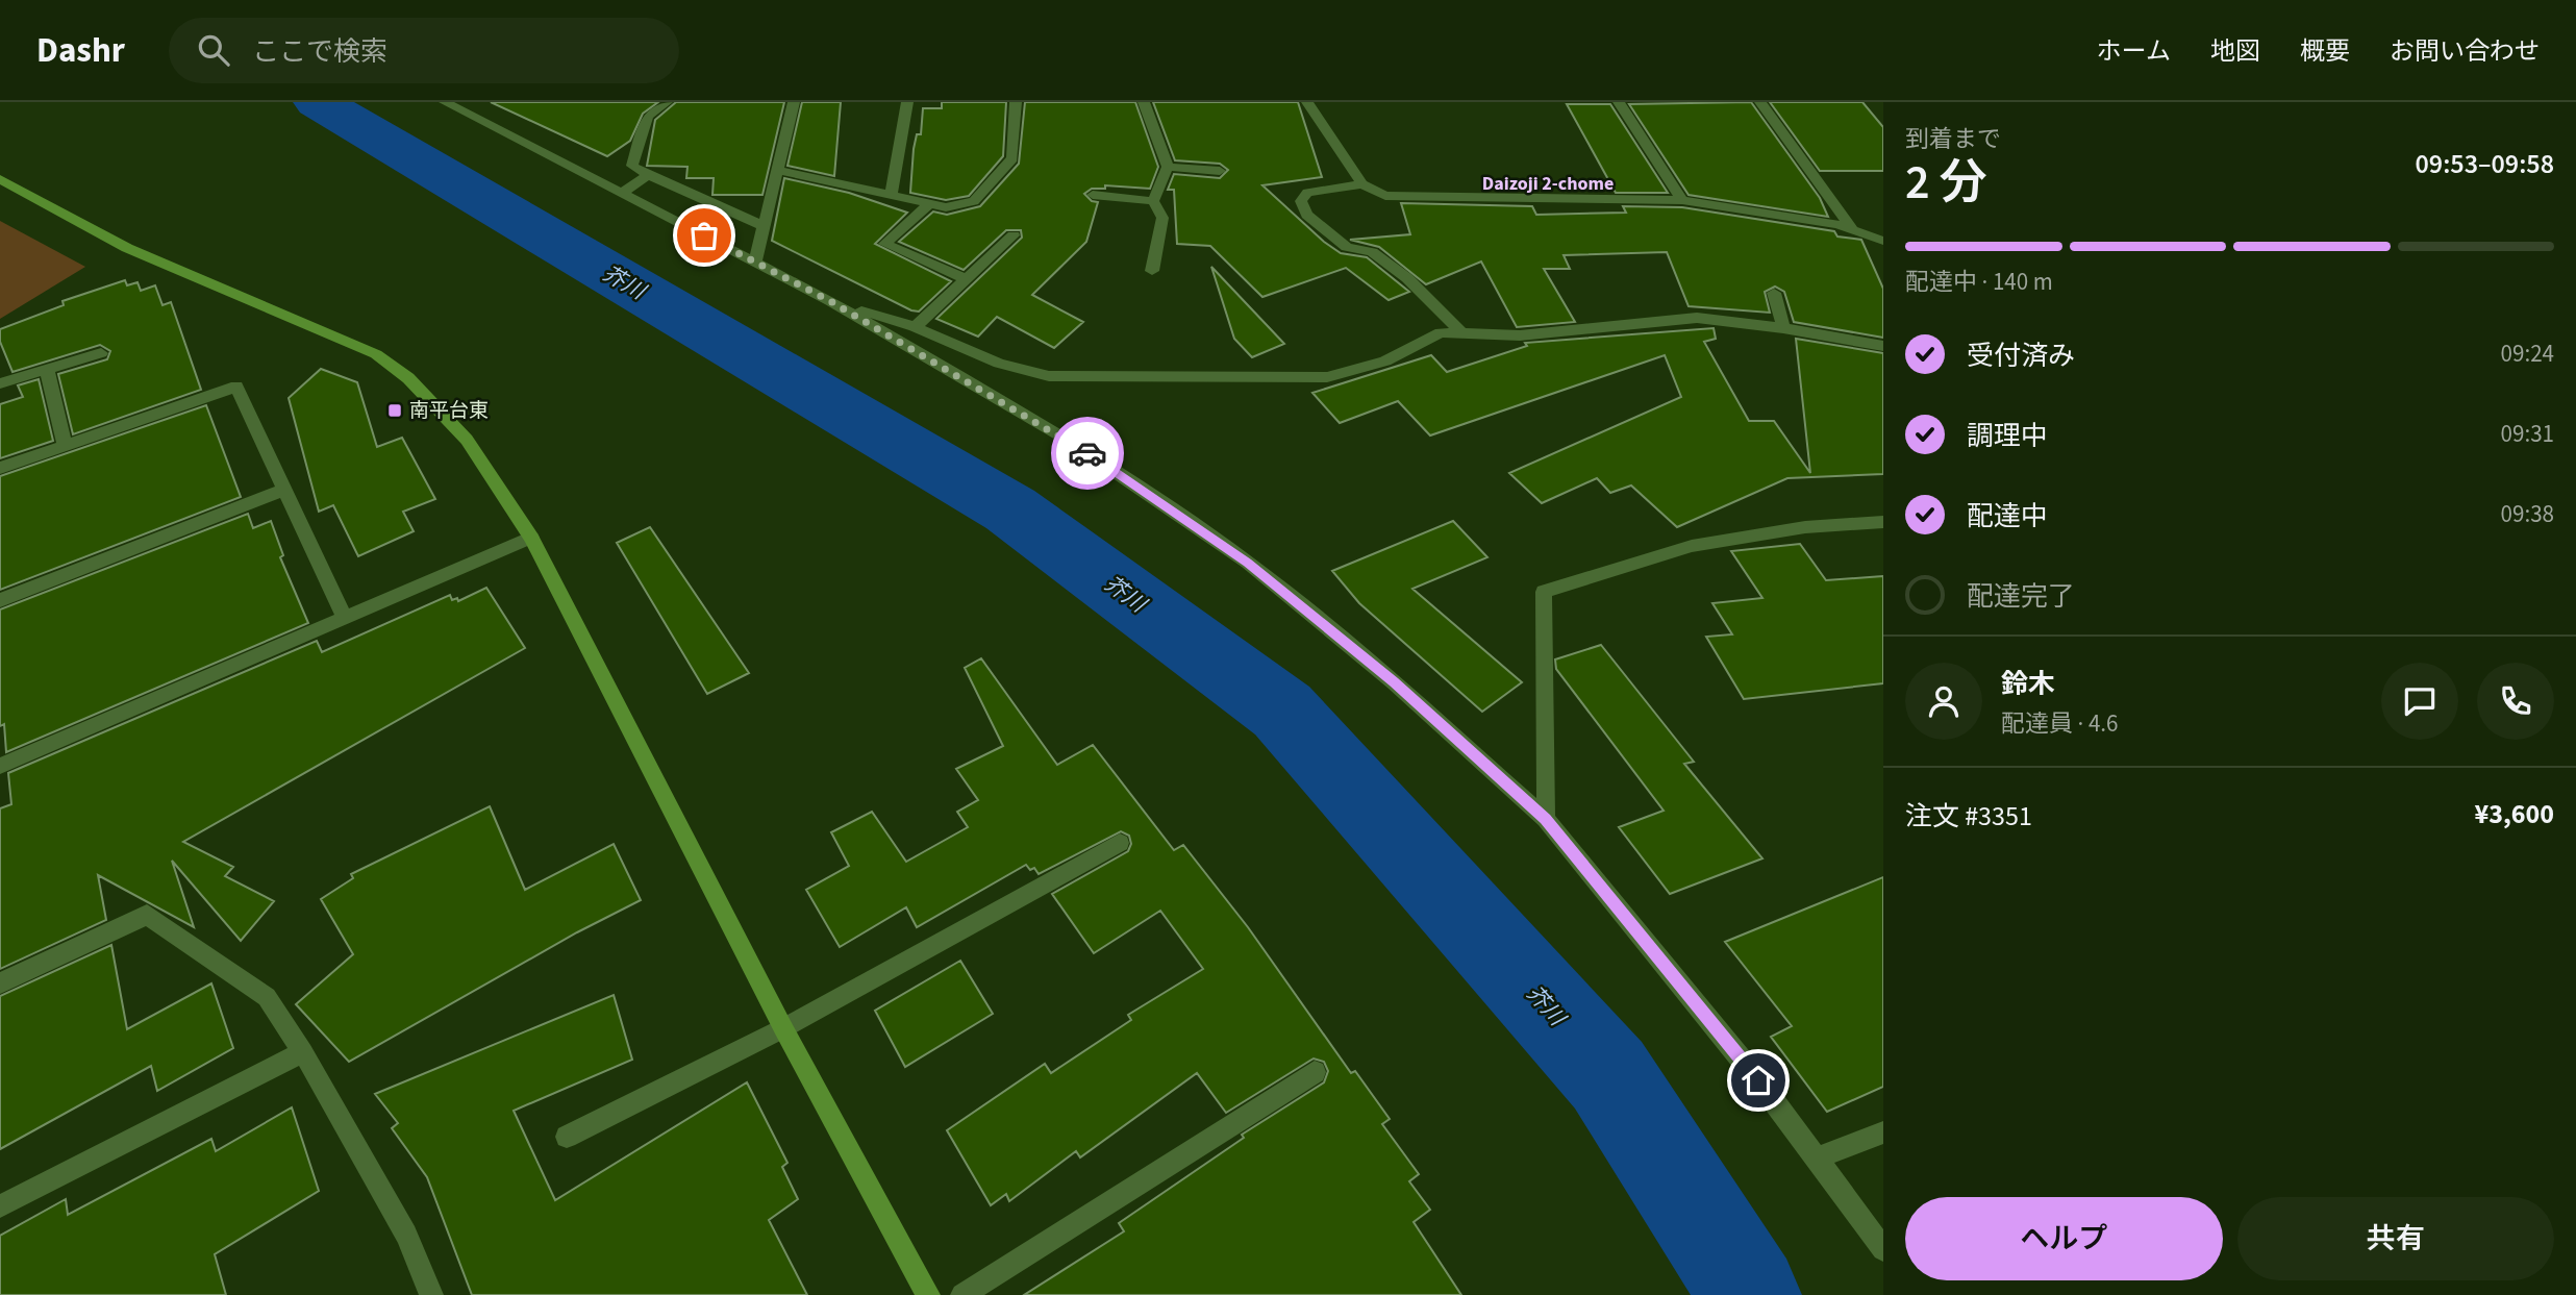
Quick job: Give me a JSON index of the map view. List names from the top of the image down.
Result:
{
  "districts": ["Daizoji 2-chome"],
  "water": ["芥川"],
  "places": {
    "transit": ["南平台東"]
  },
  "page": {
    "header": "Dashr",
    "search": "ここで検索",
    "nav": [
      "ホーム",
      "地図",
      "概要",
      "お問い合わせ"
    ],
    "heading": ["2 分", "到着まで", "09:53–09:58"],
    "panel": [
      "鈴木",
      "配達員 · 4.6",
      "注文 #3351",
      "¥3,600"
    ],
    "bar": "配達中 · 140 m",
    "list": [
      ["受付済み", "09:24"],
      ["調理中", "09:31"],
      ["配達中", "09:38"],
      "配達完了"
    ],
    "buttons": ["ヘルプ", "共有"]
  }
}
